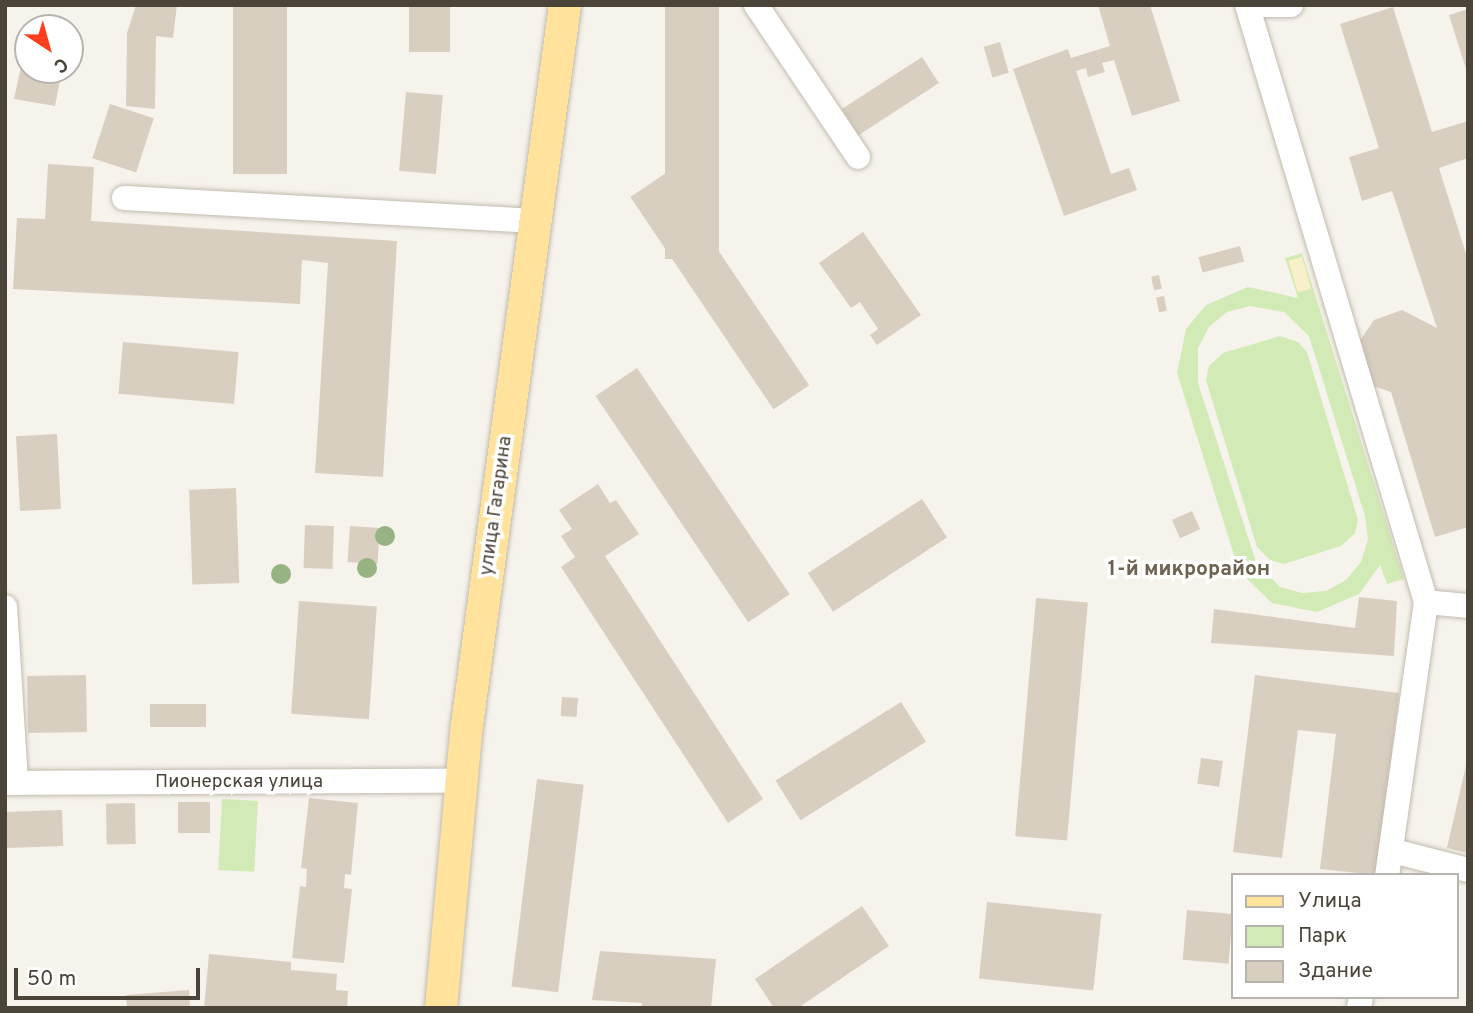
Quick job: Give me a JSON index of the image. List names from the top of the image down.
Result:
{
  "streets": {
    "main road": ["улица Гагарина"],
    "street": ["Пионерская улица"]
  },
  "crossings": [
    ["улица Гагарина", "Пионерская улица"]
  ],
  "districts": ["1-й микрорайон"],
  "legend": ["Улица", "Парк", "Здание"],
  "scale_bar": "50 m",
  "north": "bottom right"
}
